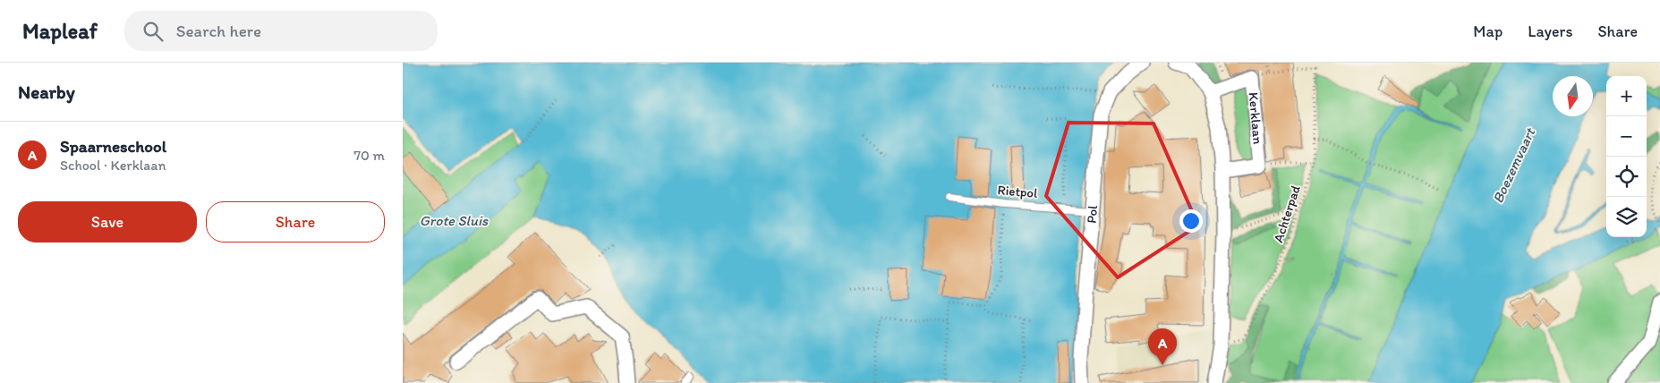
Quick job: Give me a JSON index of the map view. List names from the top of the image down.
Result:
{
  "streets": {
    "street": ["Kerklaan", "Pol"],
    "lane": ["Rietpol"],
    "path": ["Achterpad"]
  },
  "crossings": [
    ["Rietpol", "Pol"]
  ],
  "water": ["Boezemvaart", "Grote Sluis"],
  "north": "bottom",
  "page": {
    "header": "Mapleaf",
    "search": "Search here",
    "nav": ["Map", "Layers", "Share"],
    "heading": "Nearby",
    "map_buttons": ["+", "−"],
    "list": [
      {
        "mark": "A",
        "name": "Spaarneschool",
        "note": "School · Kerklaan",
        "value": "70 m"
      }
    ],
    "buttons": ["Save", "Share"],
    "pins": "A"
  }
}
